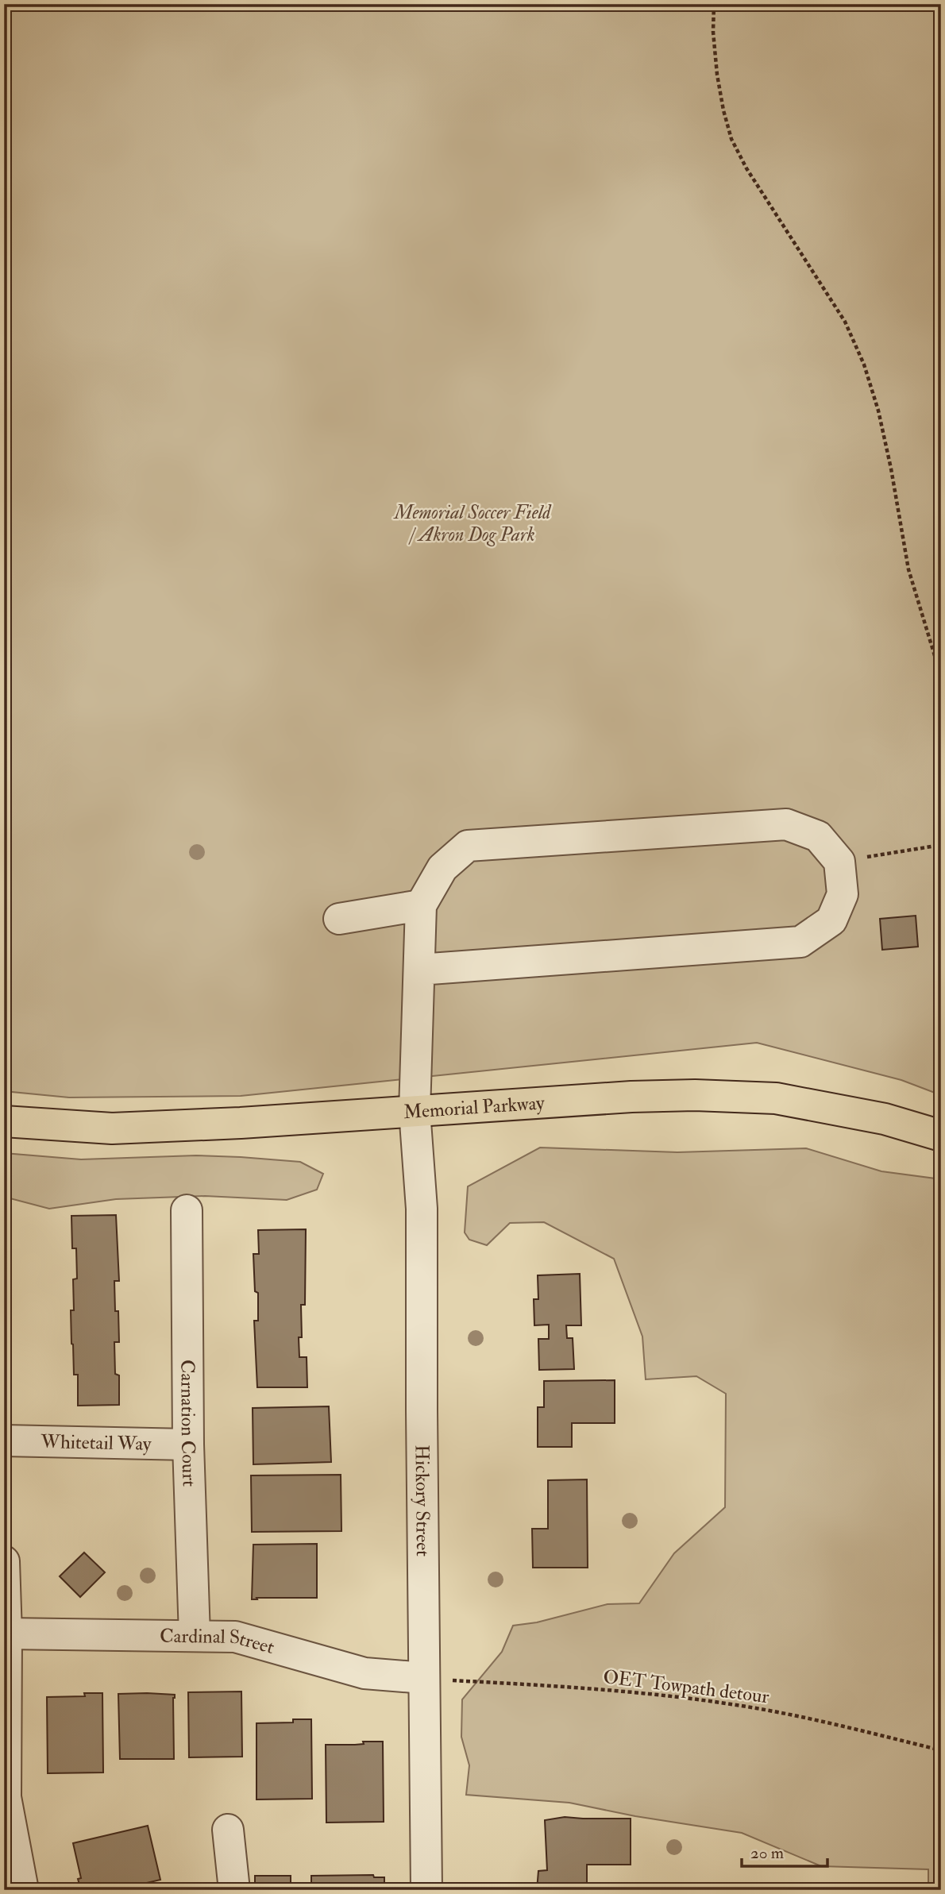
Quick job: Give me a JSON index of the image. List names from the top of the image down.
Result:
{
  "streets": {
    "main road": ["Memorial Parkway"],
    "street": [
      "Carnation Court",
      "Whitetail Way",
      "Hickory Street",
      "Cardinal Street"
    ],
    "path": ["OET Towpath detour"]
  },
  "crossings": [
    ["Memorial Parkway", "Hickory Street"],
    ["Carnation Court", "Whitetail Way"],
    ["Carnation Court", "Cardinal Street"],
    ["Hickory Street", "Cardinal Street"],
    ["Hickory Street", "OET Towpath detour"],
    ["Cardinal Street", "OET Towpath detour"]
  ],
  "parks": ["Memorial Soccer Field / Akron Dog Park"],
  "scale_bar": "20 m"
}
